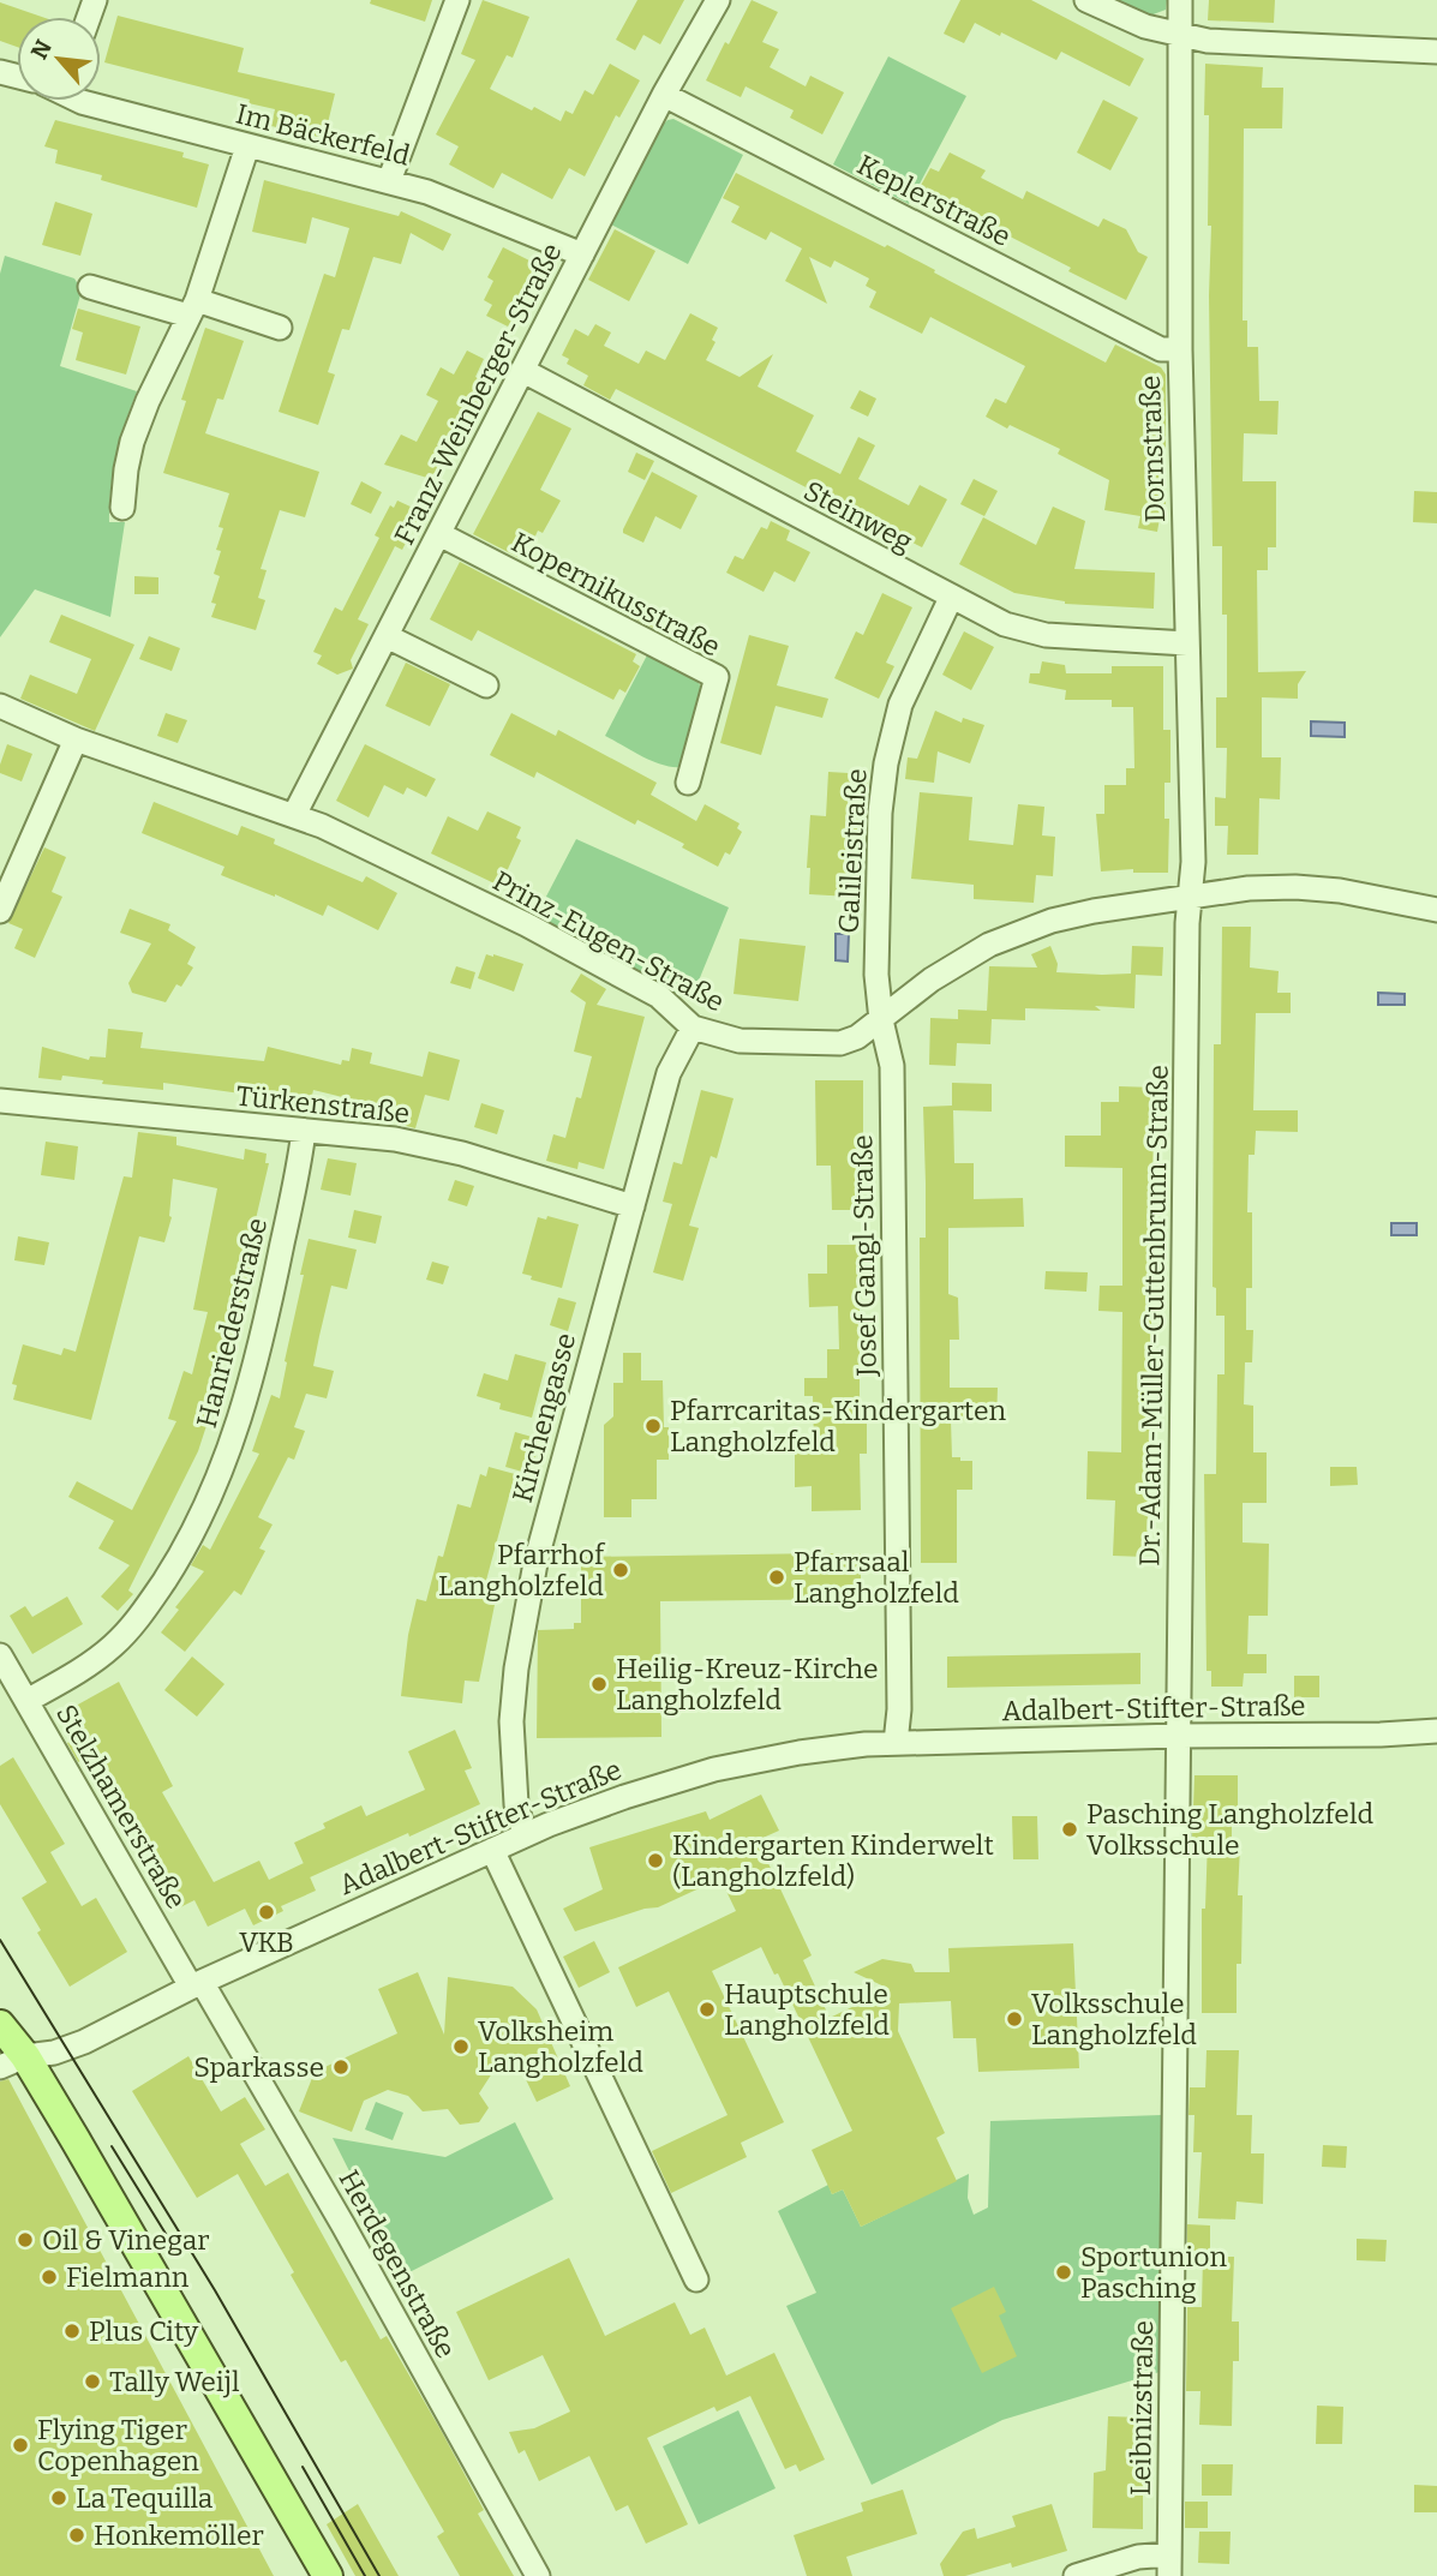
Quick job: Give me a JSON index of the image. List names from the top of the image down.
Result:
{
  "streets": {
    "street": [
      "Im Bäckerfeld",
      "Keplerstraße",
      "Franz-Weinberger-Straße",
      "Dornstraße",
      "Steinweg",
      "Kopernikusstraße",
      "Galileistraße",
      "Prinz-Eugen-Straße",
      "Türkenstraße",
      "Josef Gangl-Straße",
      "Dr.-Adam-Müller-Guttenbrunn-Straße",
      "Hanriederstraße",
      "Kirchengasse",
      "Adalbert-Stifter-Straße",
      "Stelzhamerstraße",
      "Herdegenstraße",
      "Leibnizstraße"
    ]
  },
  "crossings": [
    ["Im Bäckerfeld", "Franz-Weinberger-Straße"],
    ["Keplerstraße", "Franz-Weinberger-Straße"],
    ["Keplerstraße", "Dornstraße"],
    ["Franz-Weinberger-Straße", "Steinweg"],
    ["Franz-Weinberger-Straße", "Kopernikusstraße"],
    ["Franz-Weinberger-Straße", "Prinz-Eugen-Straße"],
    ["Dornstraße", "Steinweg"],
    ["Dornstraße", "Prinz-Eugen-Straße"],
    ["Dornstraße", "Dr.-Adam-Müller-Guttenbrunn-Straße"],
    ["Steinweg", "Galileistraße"],
    ["Galileistraße", "Prinz-Eugen-Straße"],
    ["Galileistraße", "Josef Gangl-Straße"],
    ["Prinz-Eugen-Straße", "Josef Gangl-Straße"],
    ["Prinz-Eugen-Straße", "Dr.-Adam-Müller-Guttenbrunn-Straße"],
    ["Prinz-Eugen-Straße", "Kirchengasse"],
    ["Türkenstraße", "Hanriederstraße"],
    ["Türkenstraße", "Kirchengasse"],
    ["Josef Gangl-Straße", "Adalbert-Stifter-Straße"],
    ["Dr.-Adam-Müller-Guttenbrunn-Straße", "Adalbert-Stifter-Straße"],
    ["Dr.-Adam-Müller-Guttenbrunn-Straße", "Leibnizstraße"],
    ["Hanriederstraße", "Stelzhamerstraße"],
    ["Kirchengasse", "Adalbert-Stifter-Straße"],
    ["Adalbert-Stifter-Straße", "Stelzhamerstraße"],
    ["Adalbert-Stifter-Straße", "Herdegenstraße"],
    ["Adalbert-Stifter-Straße", "Leibnizstraße"],
    ["Stelzhamerstraße", "Herdegenstraße"]
  ],
  "places": [
    "Pfarrcaritas-Kindergarten Langholzfeld",
    "Pfarrhof Langholzfeld",
    "Pfarrsaal Langholzfeld",
    "Heilig-Kreuz-Kirche Langholzfeld",
    "Pasching Langholzfeld Volksschule",
    "Kindergarten Kinderwelt (Langholzfeld)",
    "VKB",
    "Hauptschule Langholzfeld",
    "Volksschule Langholzfeld",
    "Volksheim Langholzfeld",
    "Sparkasse",
    "Oil & Vinegar",
    "Sportunion Pasching",
    "Fielmann",
    "Plus City",
    "Tally Weijl",
    "Flying Tiger Copenhagen",
    "La Tequilla",
    "Honkemöller"
  ],
  "north": "top left"
}
